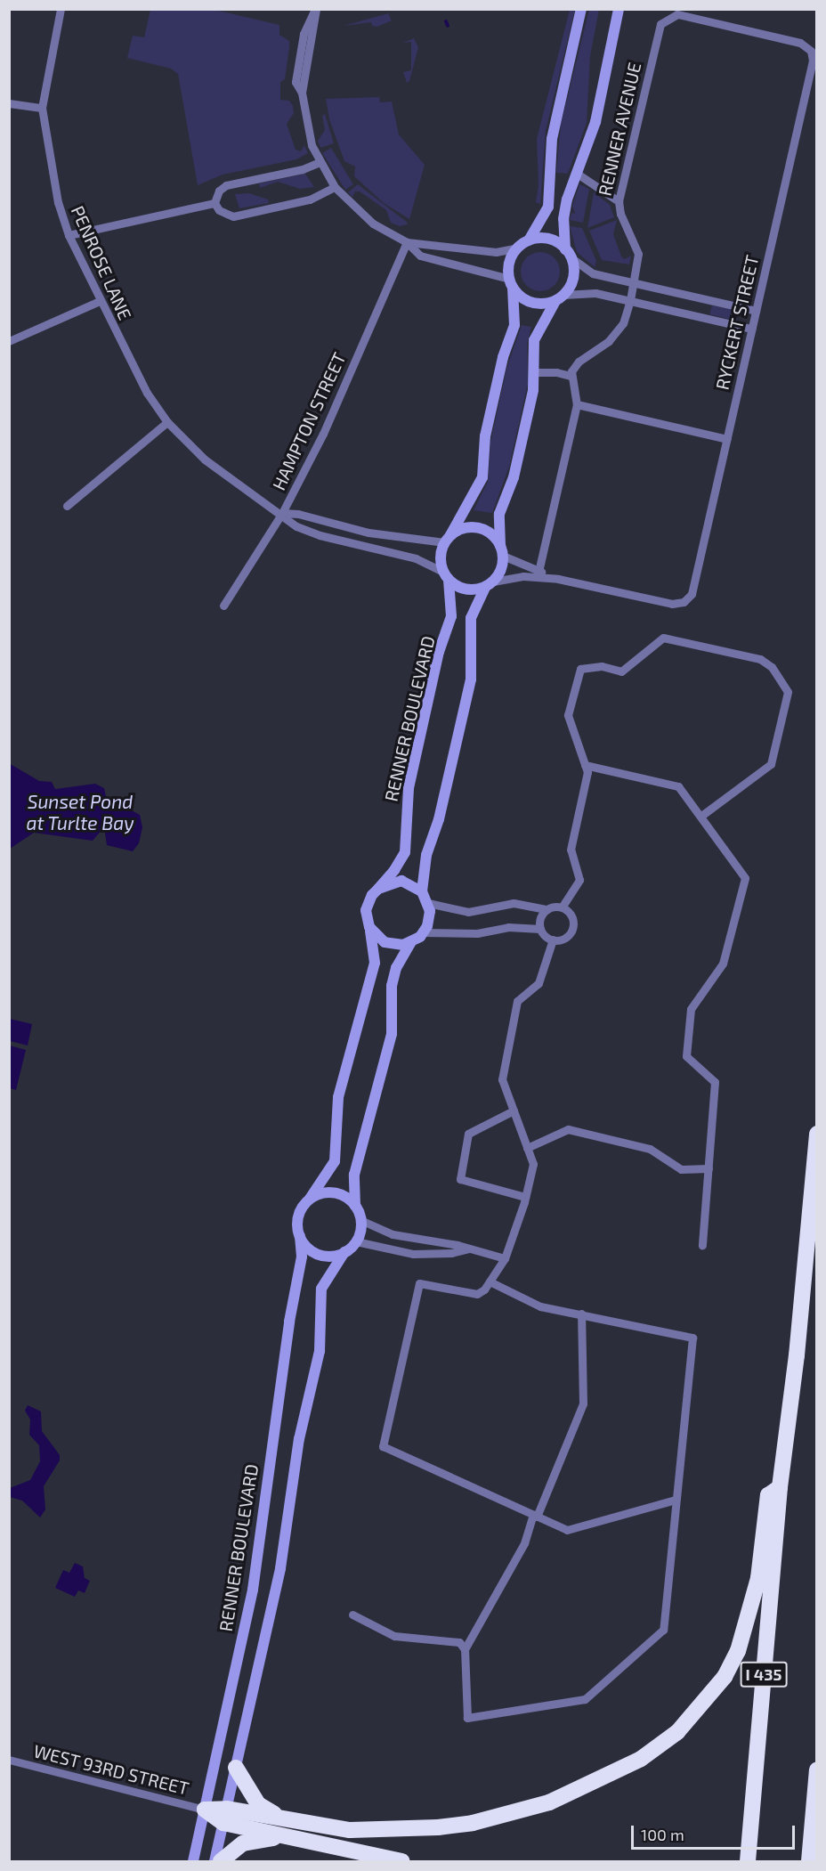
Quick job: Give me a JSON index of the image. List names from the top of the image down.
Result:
{
  "streets": {
    "highway": ["I 435"],
    "main road": ["RENNER BOULEVARD"],
    "street": [
      "RENNER AVENUE",
      "PENROSE LANE",
      "RYCKERT STREET",
      "HAMPTON STREET",
      "WEST 93RD STREET"
    ]
  },
  "crossings": [
    ["RENNER AVENUE", "RYCKERT STREET"],
    ["PENROSE LANE", "HAMPTON STREET"],
    ["PENROSE LANE", "RENNER BOULEVARD"],
    ["RENNER BOULEVARD", "WEST 93RD STREET"]
  ],
  "water": ["Sunset Pond at Turlte Bay"],
  "scale_bar": "100 m"
}
